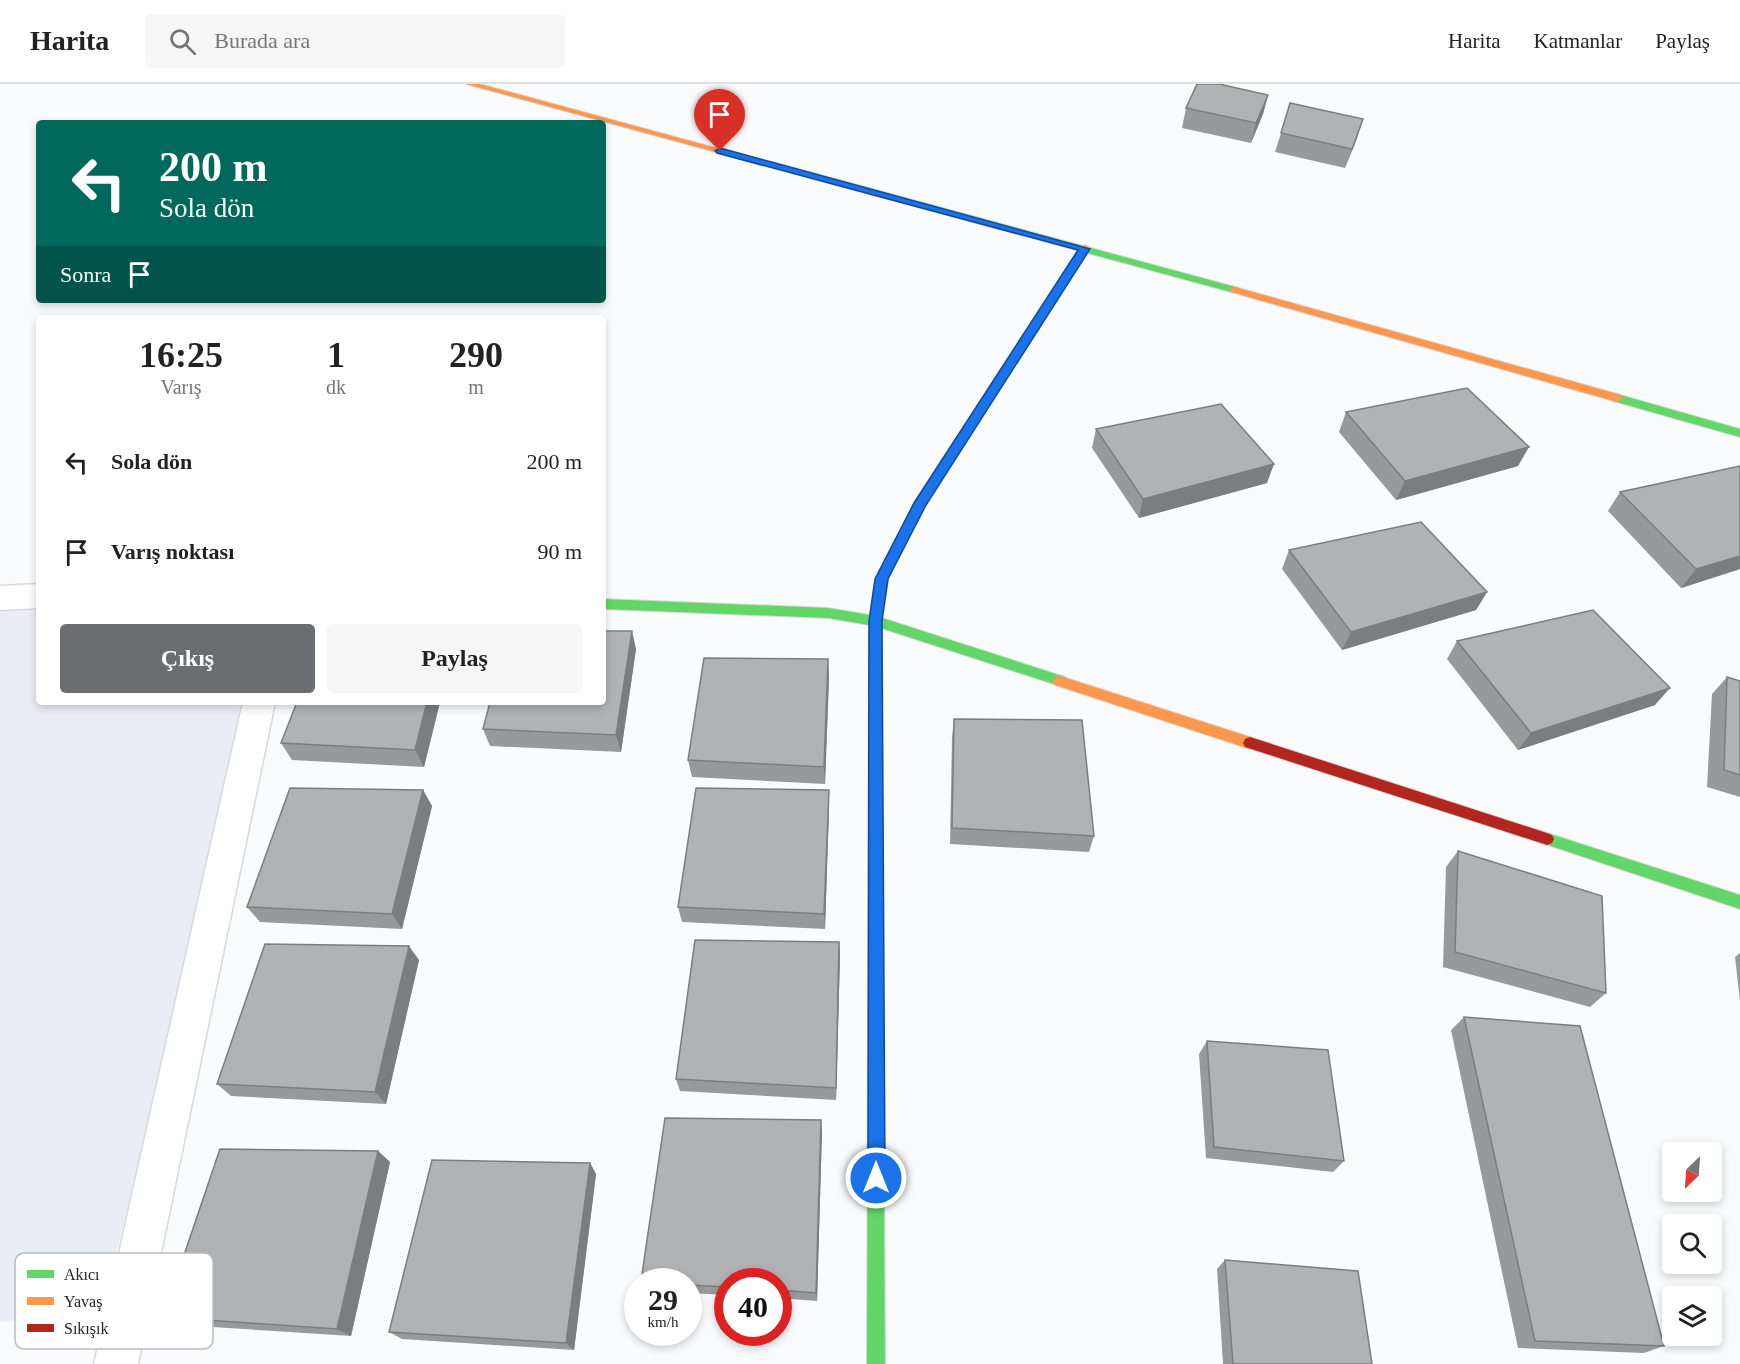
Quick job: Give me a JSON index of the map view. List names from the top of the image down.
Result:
{
  "legend": ["Akıcı", "Yavaş", "Sıkışık"],
  "north": "bottom left",
  "page": {
    "header": "Harita",
    "search": "Burada ara",
    "nav": ["Harita", "Katmanlar", "Paylaş"],
    "turn": ["200 m", "Sola dön"],
    "then": "Sonra",
    "eta": [
      "16:25",
      "Varış",
      "1",
      "dk",
      "290",
      "m"
    ],
    "list": [
      {
        "name": "Sola dön",
        "value": "200 m"
      },
      {
        "name": "Varış noktası",
        "value": "90 m"
      }
    ],
    "buttons": ["Çıkış", "Paylaş"],
    "speed": "29 km/h",
    "limit": "40"
  }
}
